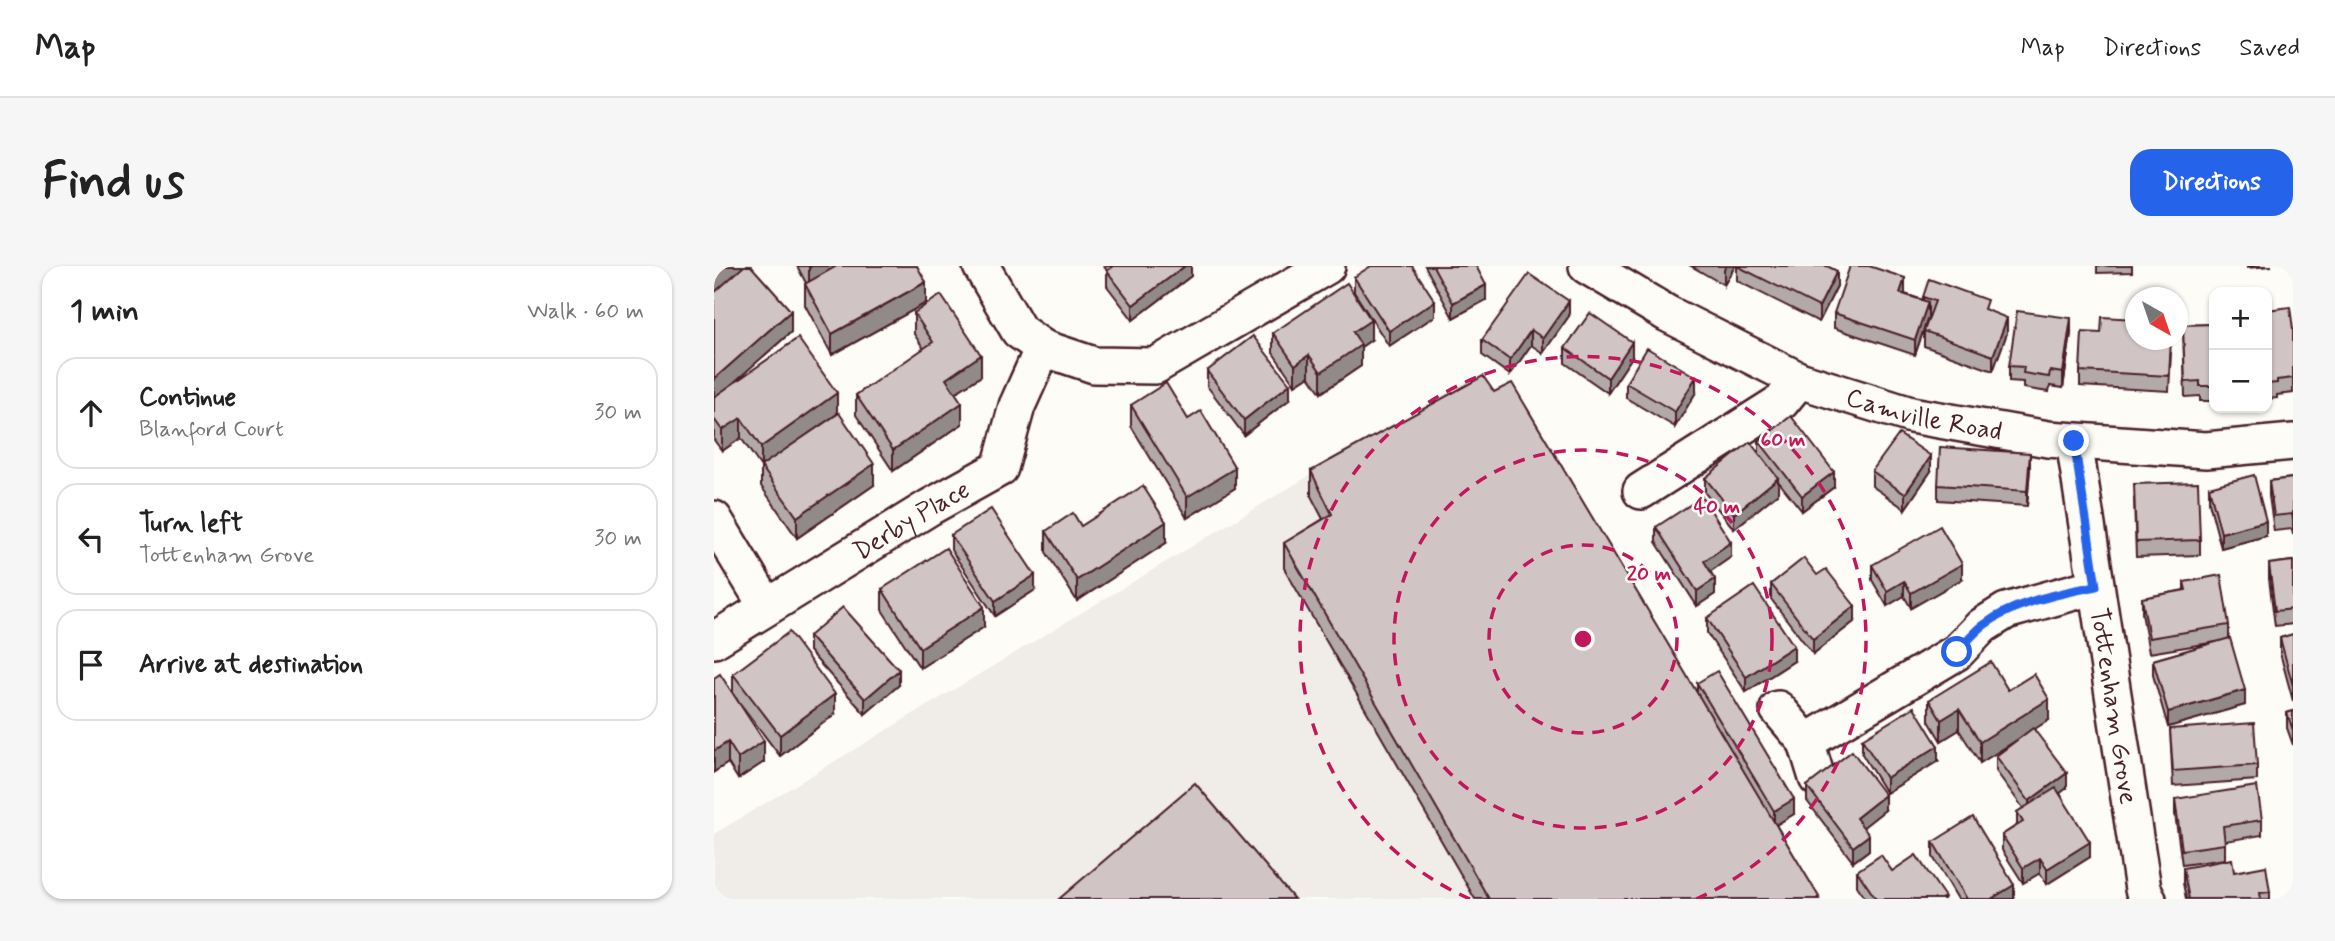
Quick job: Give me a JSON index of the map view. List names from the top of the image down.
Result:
{
  "streets": {
    "street": ["Camville Road", "Derby Place", "Tottenham Grove"]
  },
  "crossings": [
    ["Camville Road", "Tottenham Grove"]
  ],
  "north": "bottom right",
  "page": {
    "header": "Map",
    "nav": ["Map", "Directions", "Saved"],
    "buttons": "Directions",
    "title": "Find us",
    "heading": ["1 min", "Walk · 60 m"],
    "map_buttons": ["+", "−"],
    "list": [
      ["Continue", "Blanford Court", "30 m"],
      ["Turn left", "Tottenham Grove", "30 m"],
      "Arrive at destination"
    ]
  },
  "rings": ["60 m", "40 m", "20 m"]
}
